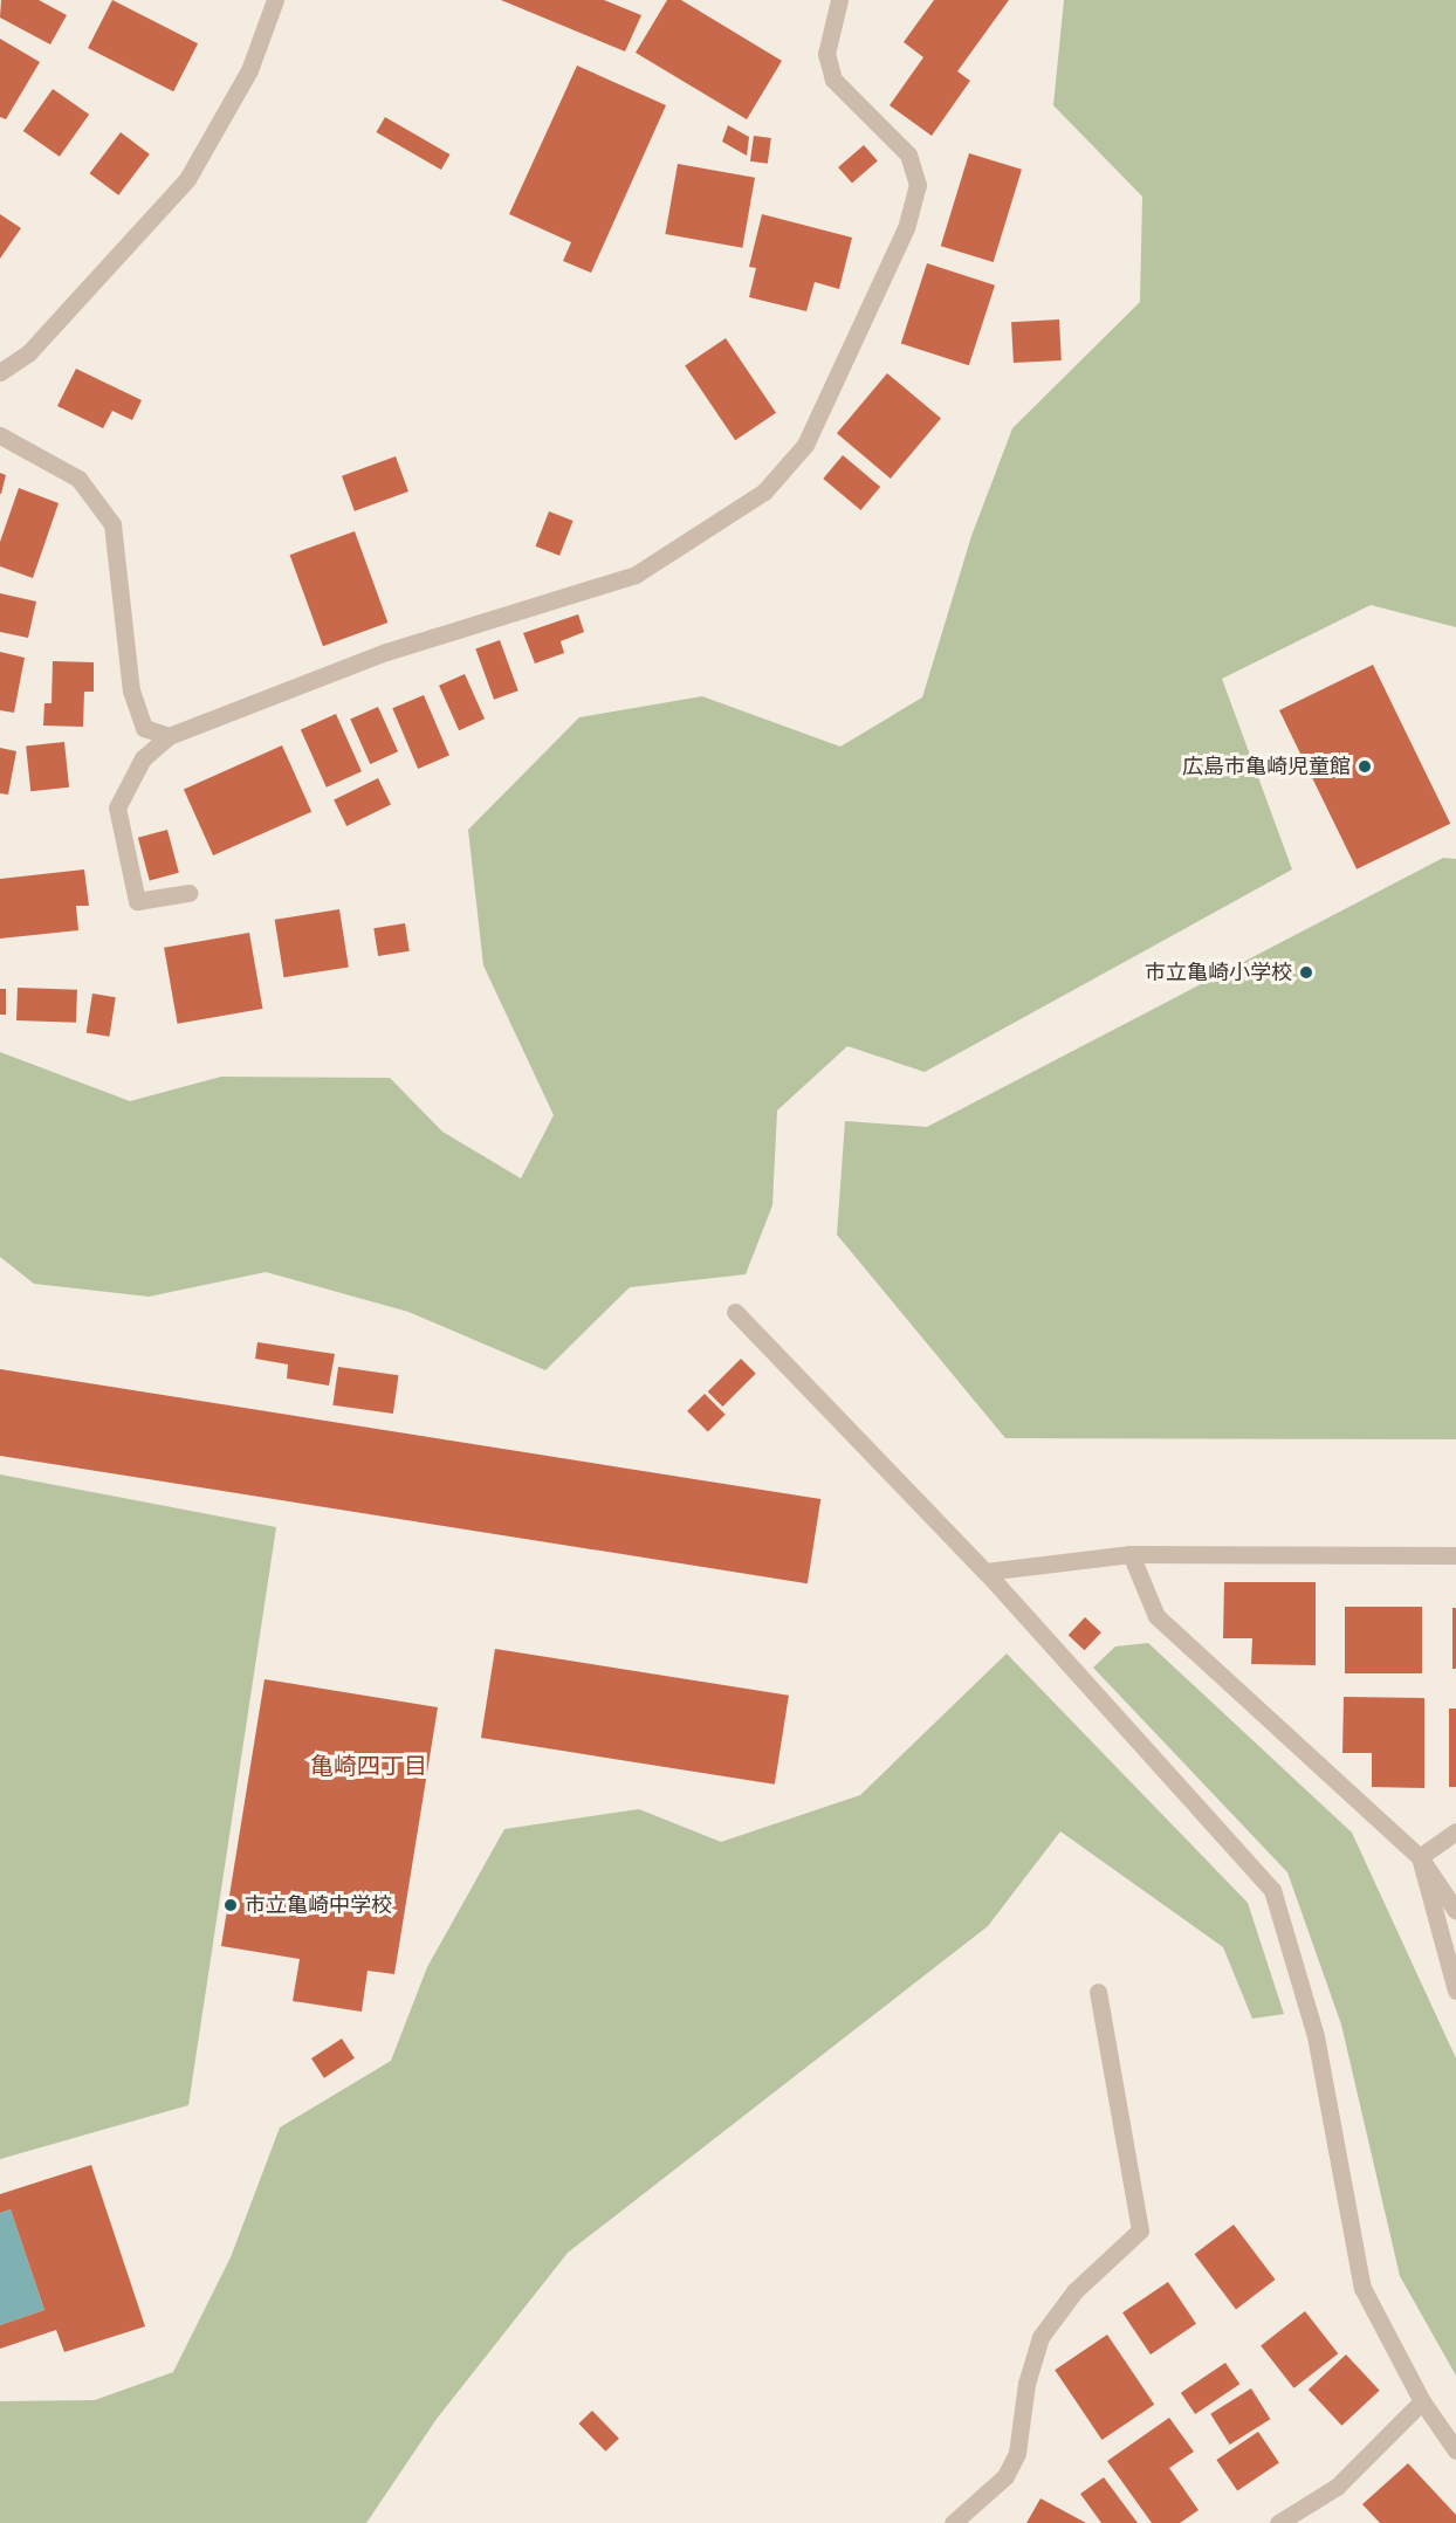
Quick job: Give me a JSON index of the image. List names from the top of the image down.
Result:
{
  "districts": ["亀崎四丁目"],
  "places": ["広島市亀崎児童館", "市立亀崎小学校", "市立亀崎中学校"]
}
